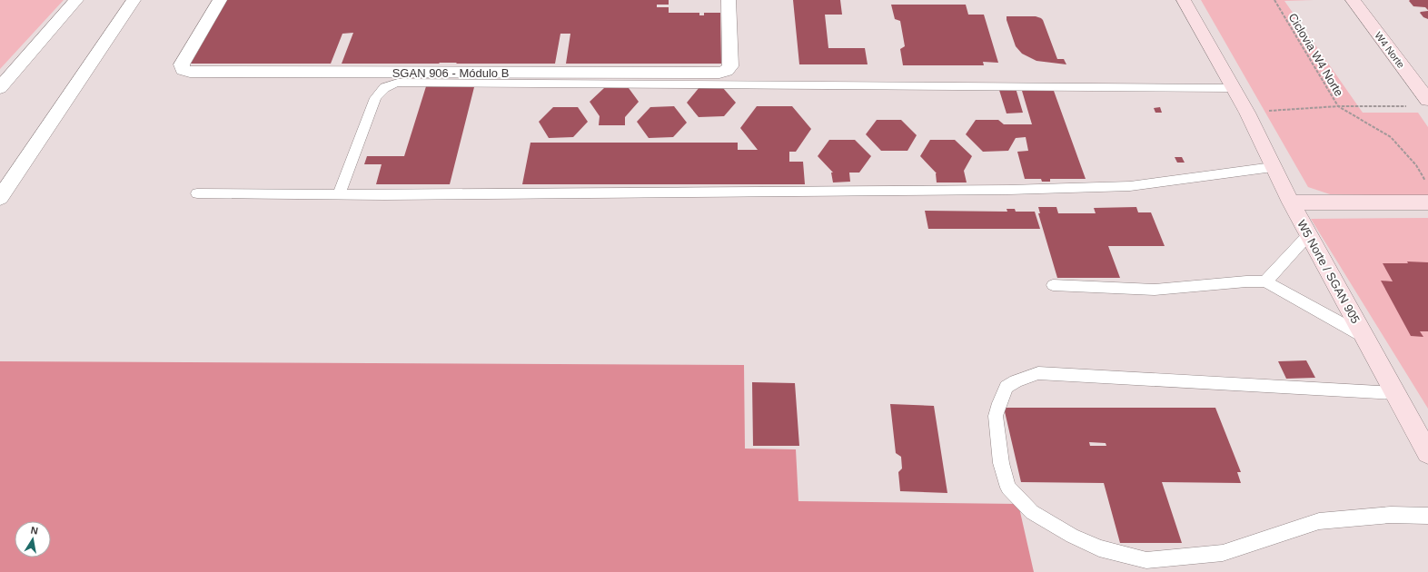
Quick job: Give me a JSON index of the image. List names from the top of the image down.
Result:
{
  "streets": {
    "main road": ["W4 Norte", "W5 Norte / SGAN 905"],
    "street": ["SGAN 906 - Módulo B"],
    "path": ["Ciclovia W4 Norte"]
  },
  "north": "top"
}
